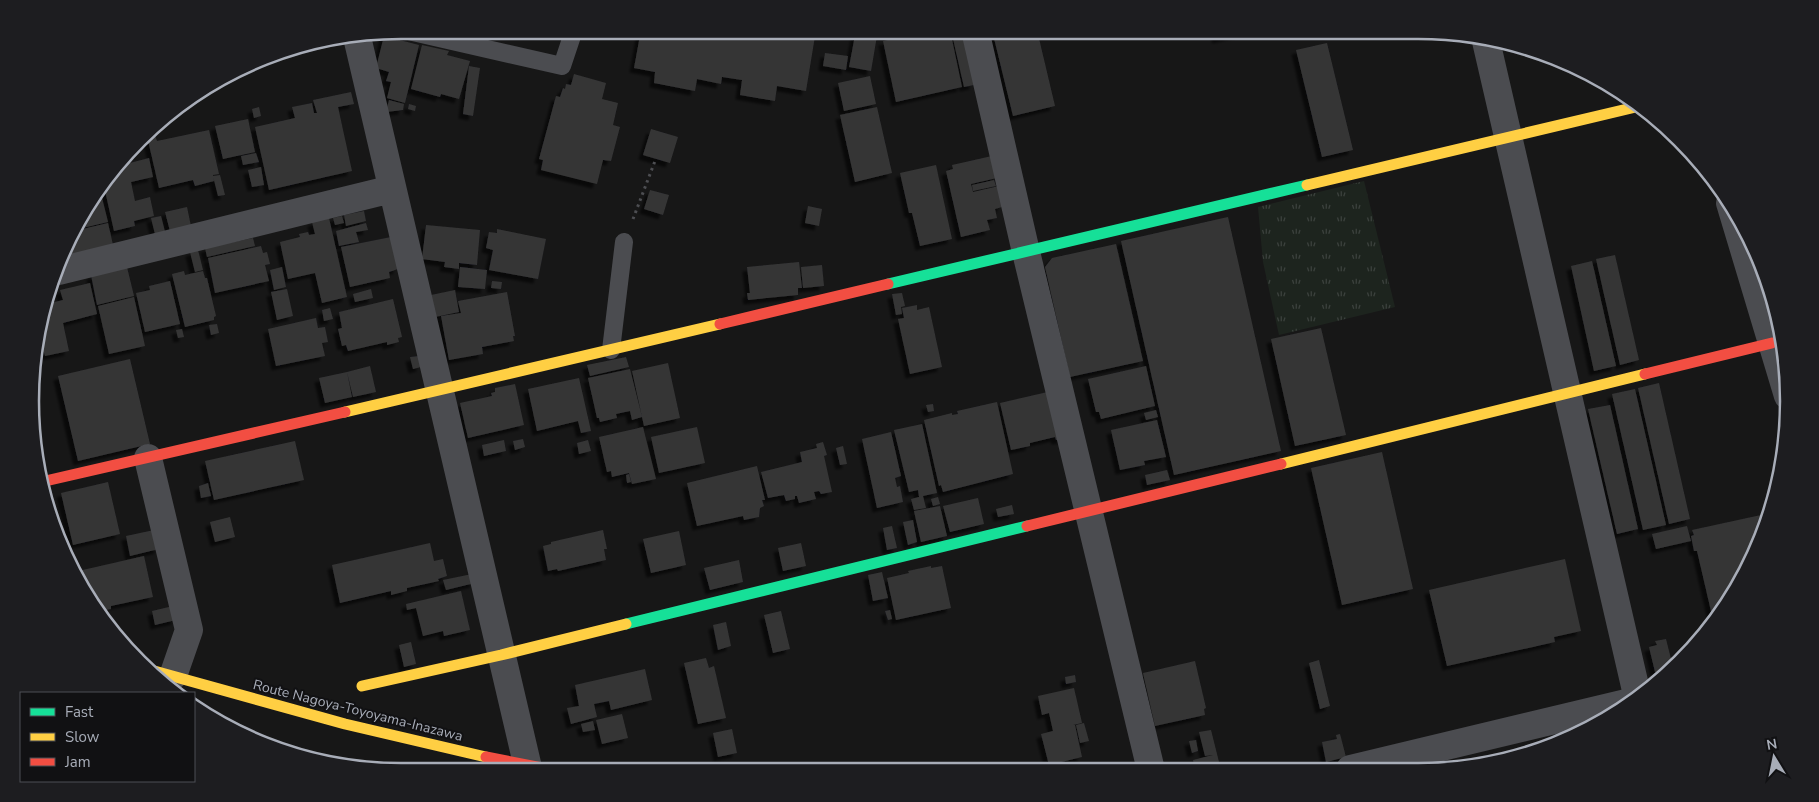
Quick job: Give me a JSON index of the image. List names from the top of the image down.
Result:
{
  "streets": {
    "street": ["Route Nagoya-Toyoyama-Inazawa"]
  },
  "legend": ["Fast", "Slow", "Jam"],
  "north": "top"
}
